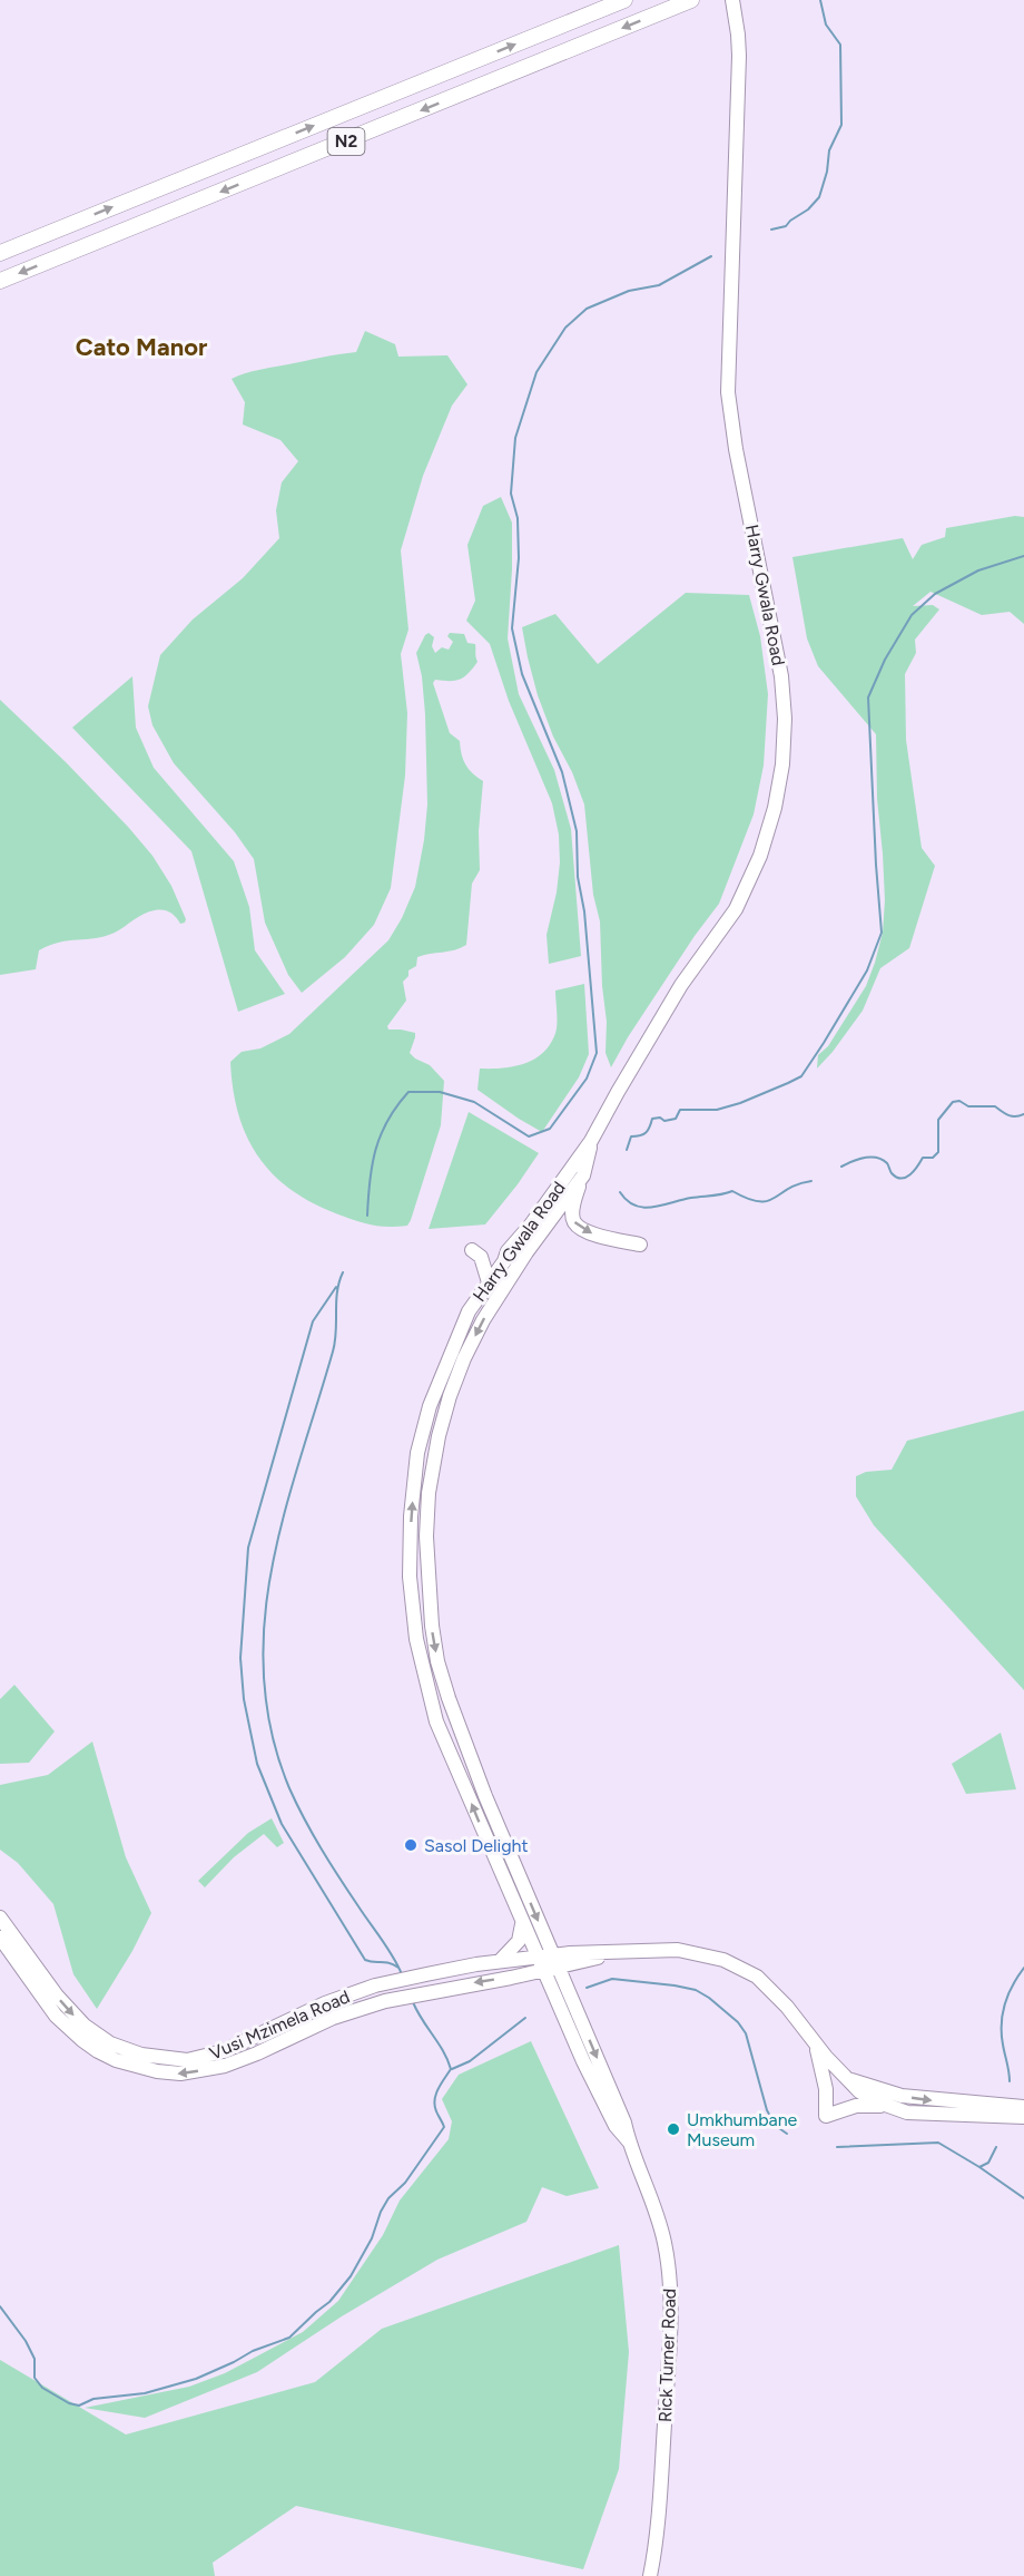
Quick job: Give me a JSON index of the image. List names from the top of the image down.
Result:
{
  "streets": {
    "highway": ["N2"],
    "main road": ["Harry Gwala Road", "Vusi Mzimela Road", "Rick Turner Road"]
  },
  "crossings": [
    ["Harry Gwala Road", "Vusi Mzimela Road"],
    ["Harry Gwala Road", "Rick Turner Road"],
    ["Vusi Mzimela Road", "Rick Turner Road"]
  ],
  "districts": ["Cato Manor"],
  "places": ["Sasol Delight", "Umkhumbane Museum"]
}
